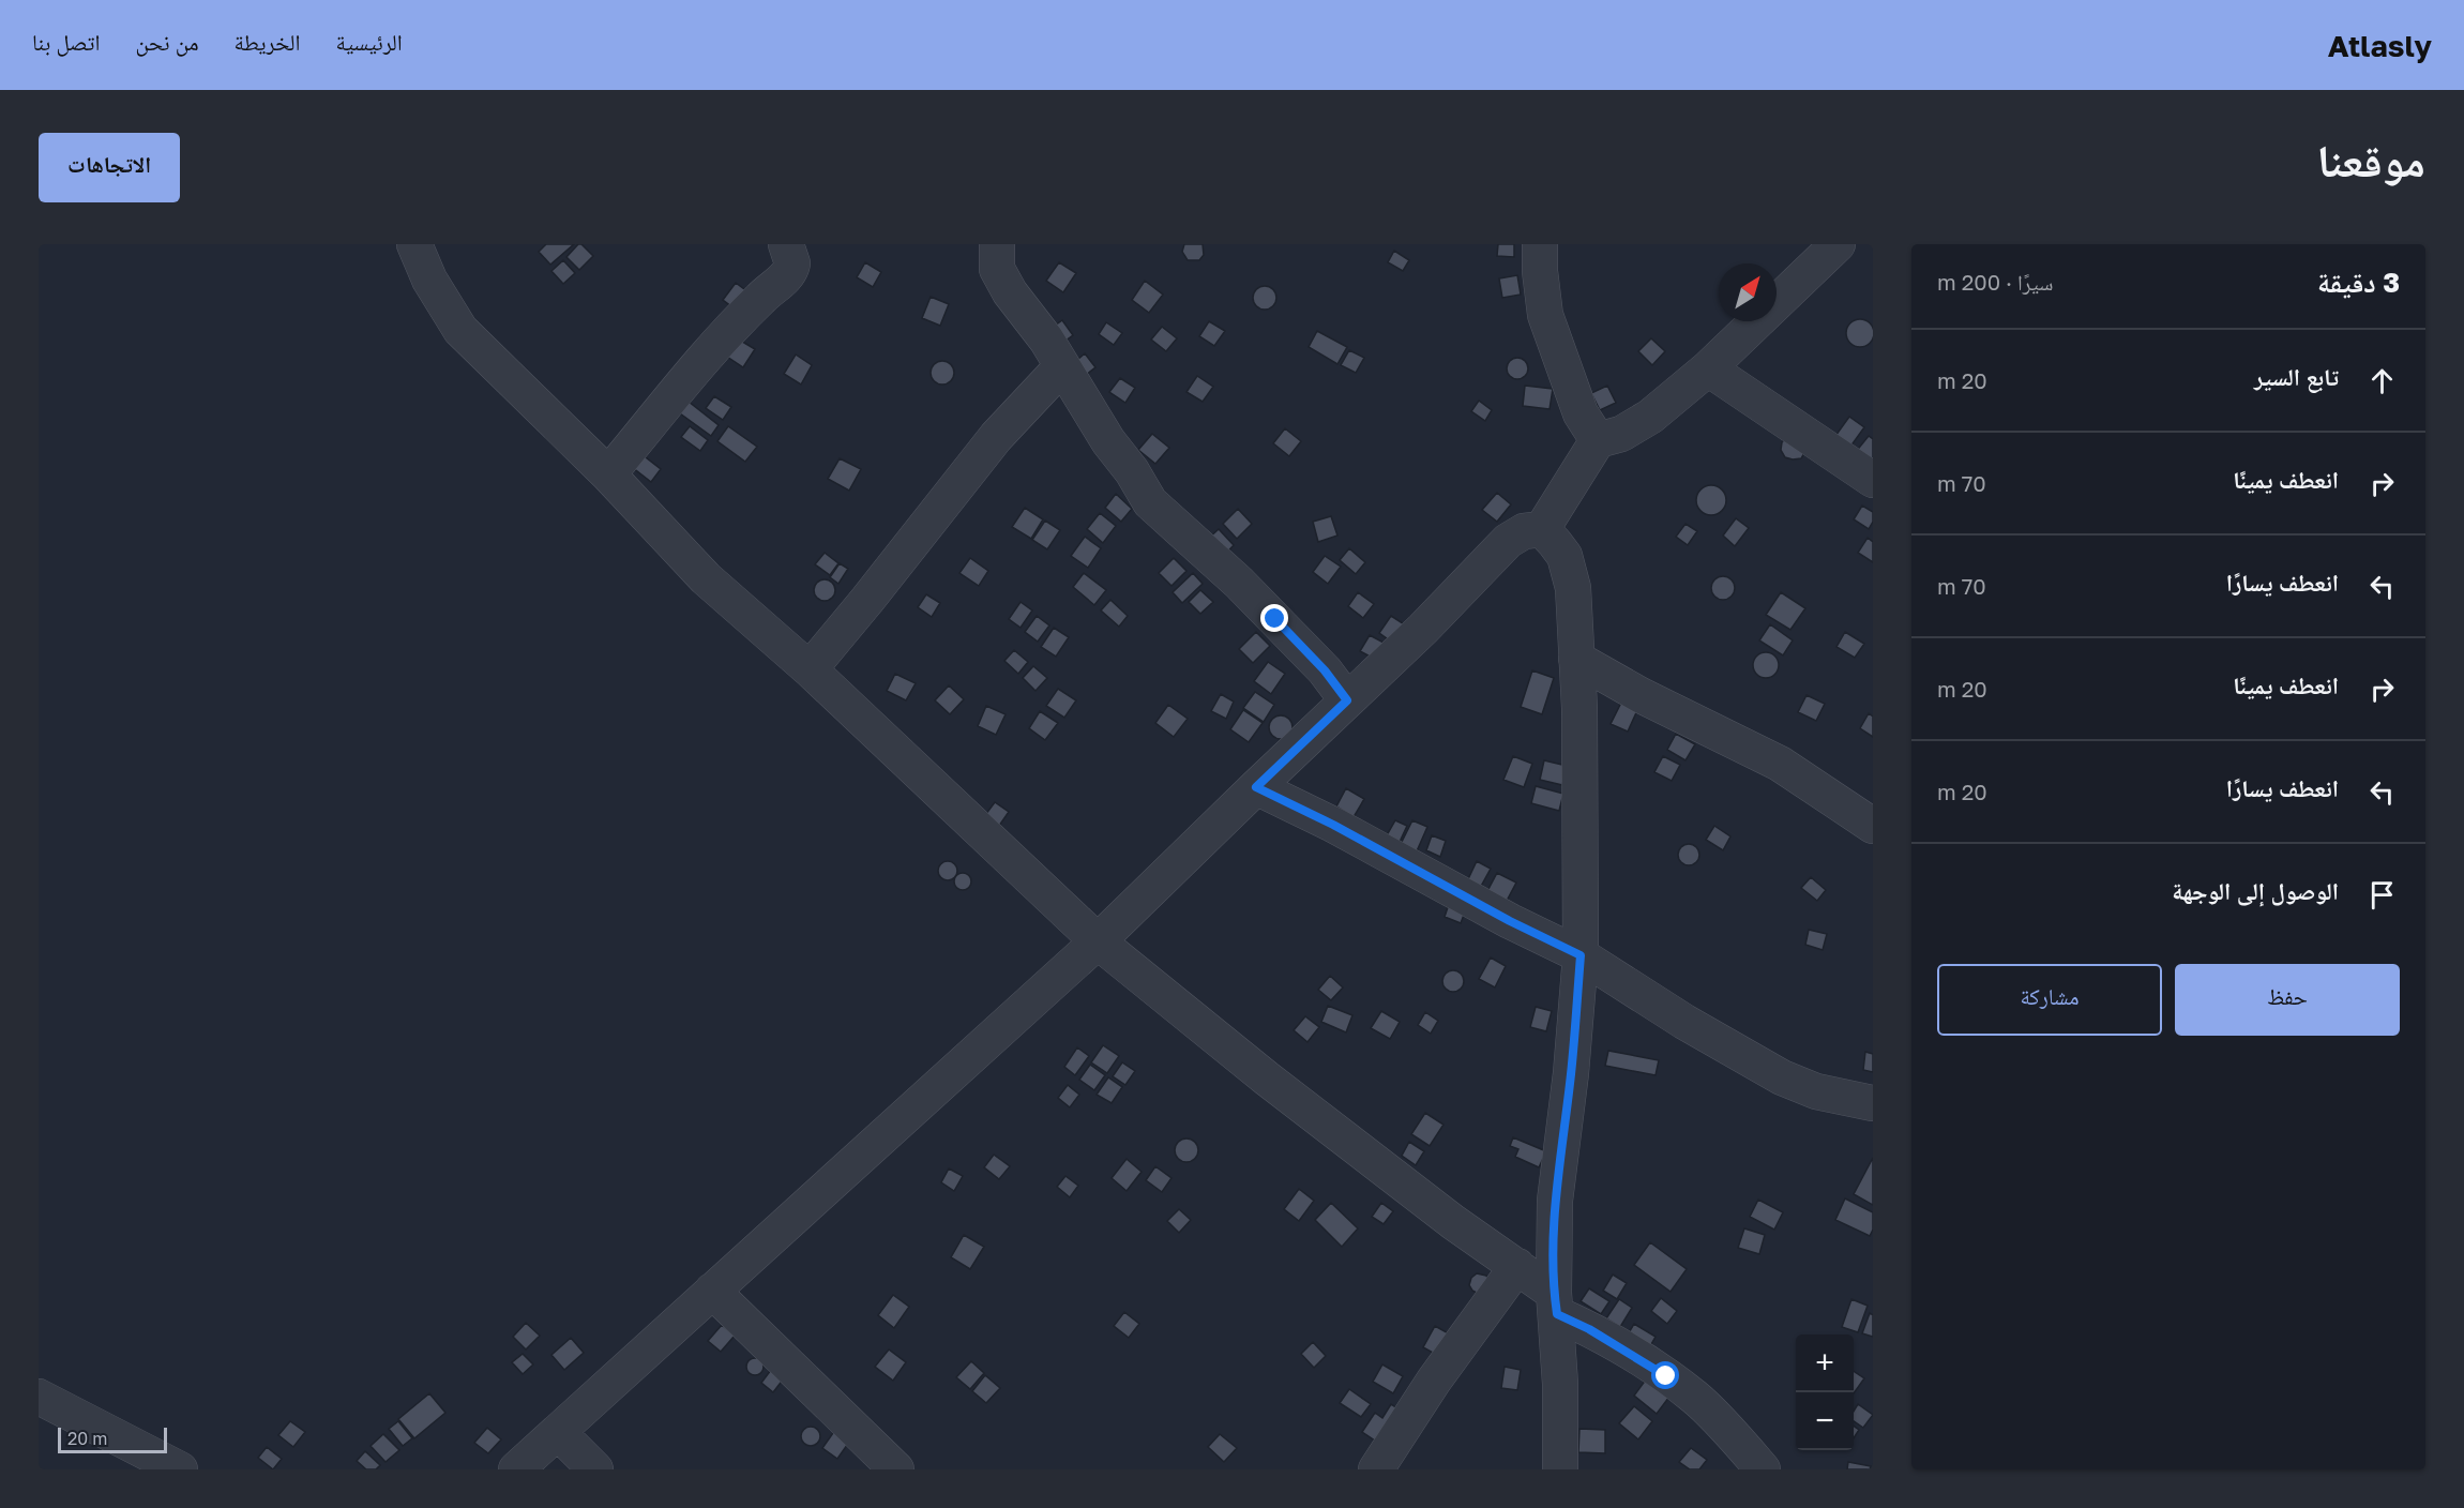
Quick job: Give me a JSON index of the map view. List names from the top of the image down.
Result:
{
  "scale_bar": "20 m",
  "north": "top right",
  "page": {
    "header": "Atlasly",
    "nav": [
      "الرئيسية",
      "الخريطة",
      "من نحن",
      "اتصل بنا"
    ],
    "title": "موقعنا",
    "buttons": [
      "الاتجاهات",
      ["حفظ", "مشاركة"]
    ],
    "heading": ["3 دقيقة", "سيرًا · 200 m"],
    "list": [
      ["تابع السير", "20 m"],
      ["انعطف يمينًا", "70 m"],
      ["انعطف يسارًا", "70 m"],
      ["انعطف يمينًا", "20 m"],
      ["انعطف يسارًا", "20 m"],
      "الوصول إلى الوجهة"
    ],
    "map_buttons": ["+", "−"],
    "scale": "20 m"
  }
}
